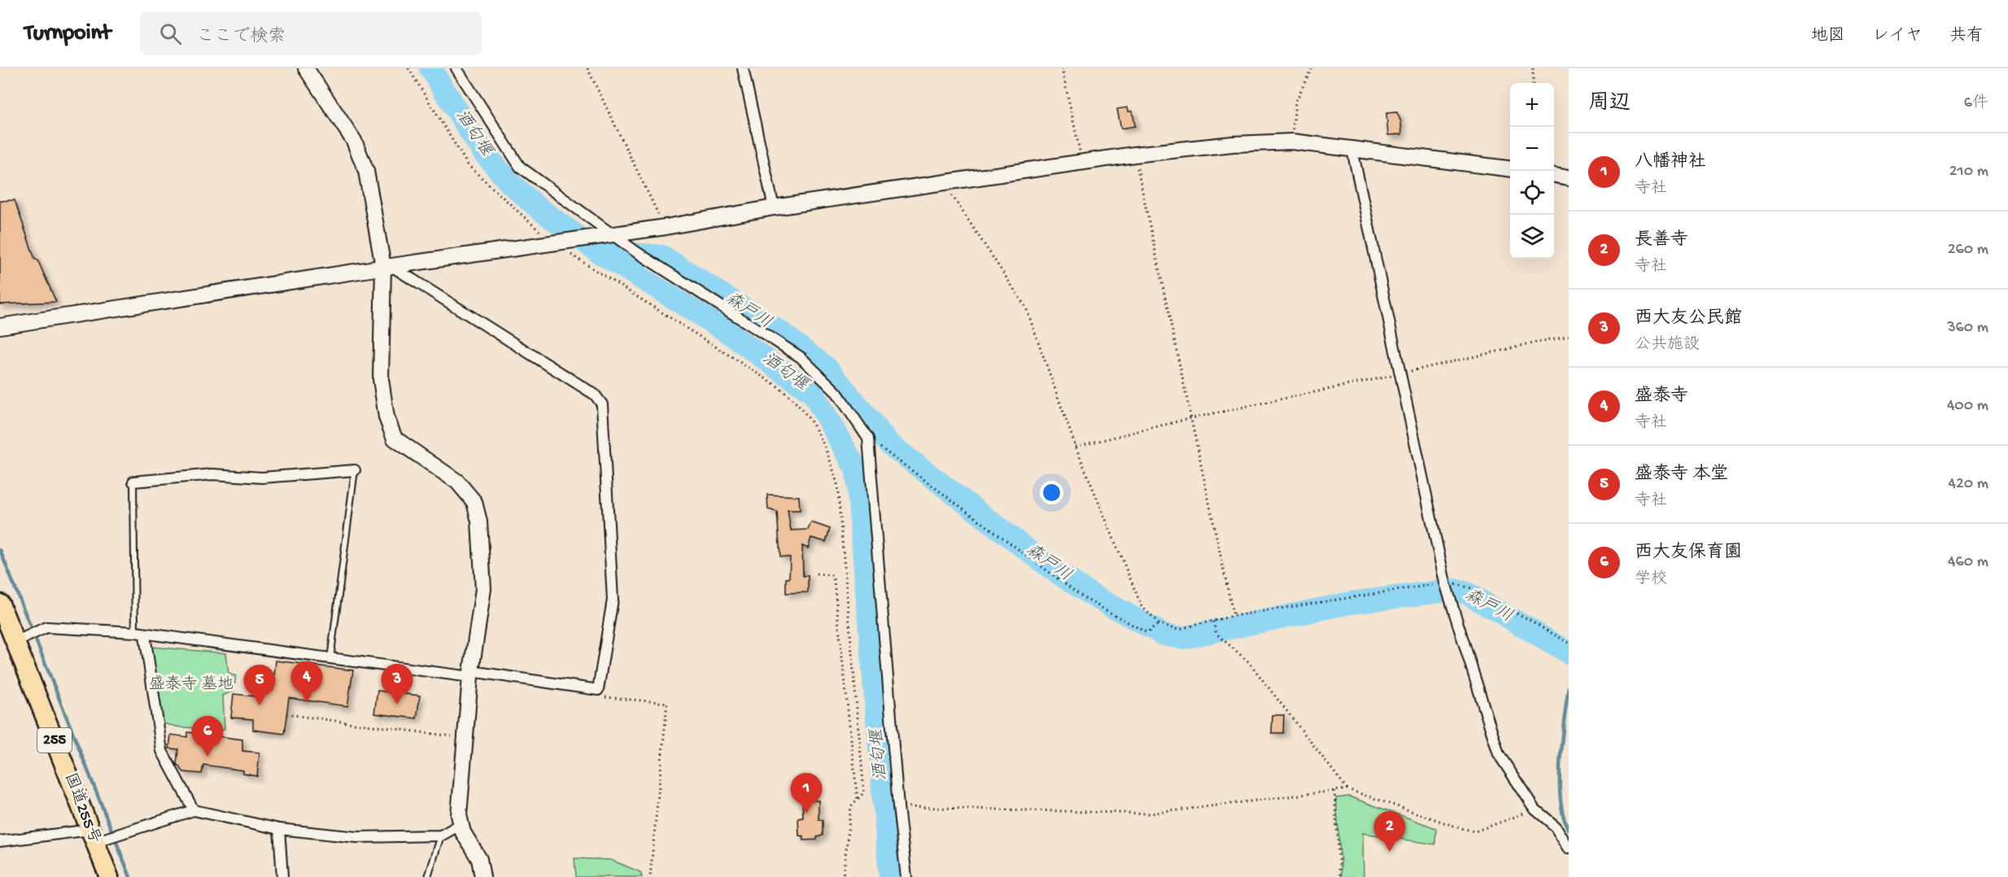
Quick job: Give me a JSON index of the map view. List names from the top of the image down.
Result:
{
  "streets": {
    "highway": ["255", "国道255号"]
  },
  "water": ["酒匂堰", "森戸川"],
  "parks": ["盛泰寺 墓地"],
  "page": {
    "header": "Turnpoint",
    "search": "ここで検索",
    "nav": ["地図", "レイヤ", "共有"],
    "heading": ["周辺", "6件"],
    "map_buttons": ["+", "−"],
    "list": [
      {
        "mark": "1",
        "name": "八幡神社",
        "note": "寺社",
        "value": "210 m"
      },
      {
        "mark": "2",
        "name": "長善寺",
        "note": "寺社",
        "value": "260 m"
      },
      {
        "mark": "3",
        "name": "西大友公民館",
        "note": "公共施設",
        "value": "360 m"
      },
      {
        "mark": "4",
        "name": "盛泰寺",
        "note": "寺社",
        "value": "400 m"
      },
      {
        "mark": "5",
        "name": "盛泰寺 本堂",
        "note": "寺社",
        "value": "420 m"
      },
      {
        "mark": "6",
        "name": "西大友保育園",
        "note": "学校",
        "value": "460 m"
      }
    ],
    "pins": [
      "4",
      "3",
      "5",
      "6",
      "1",
      "2"
    ]
  }
}
